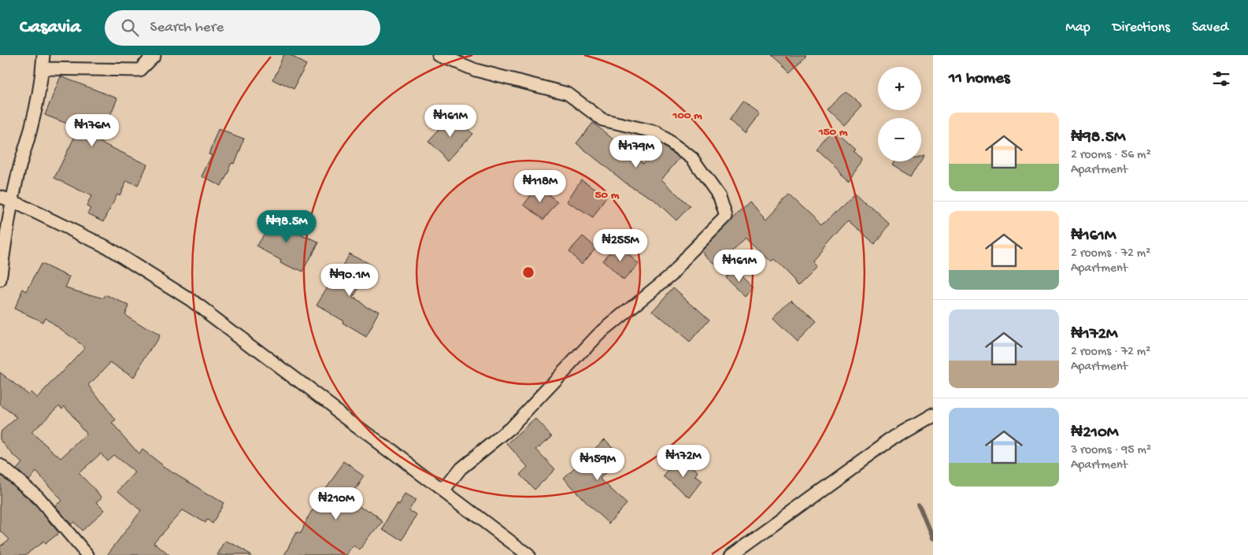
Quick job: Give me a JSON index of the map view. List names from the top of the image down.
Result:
{
  "page": {
    "header": "Casavia",
    "search": "Search here",
    "nav": ["Map", "Directions", "Saved"],
    "heading": "11 homes",
    "map_buttons": ["+", "−"],
    "list": [
      {
        "name": "₦98.5M",
        "note": "2 rooms · 56 m² · Apartment"
      },
      {
        "name": "₦161M",
        "note": "2 rooms · 72 m² · Apartment"
      },
      {
        "name": "₦172M",
        "note": "2 rooms · 72 m² · Apartment"
      },
      {
        "name": "₦210M",
        "note": "3 rooms · 95 m² · Apartment"
      }
    ],
    "price": [
      "₦161M",
      "₦176M",
      "₦179M",
      "₦118M",
      "₦98.5M",
      "₦255M",
      "₦161M",
      "₦90.1M",
      "₦172M",
      "₦159M",
      "₦210M"
    ]
  },
  "rings": ["100 m", "150 m", "50 m"]
}
